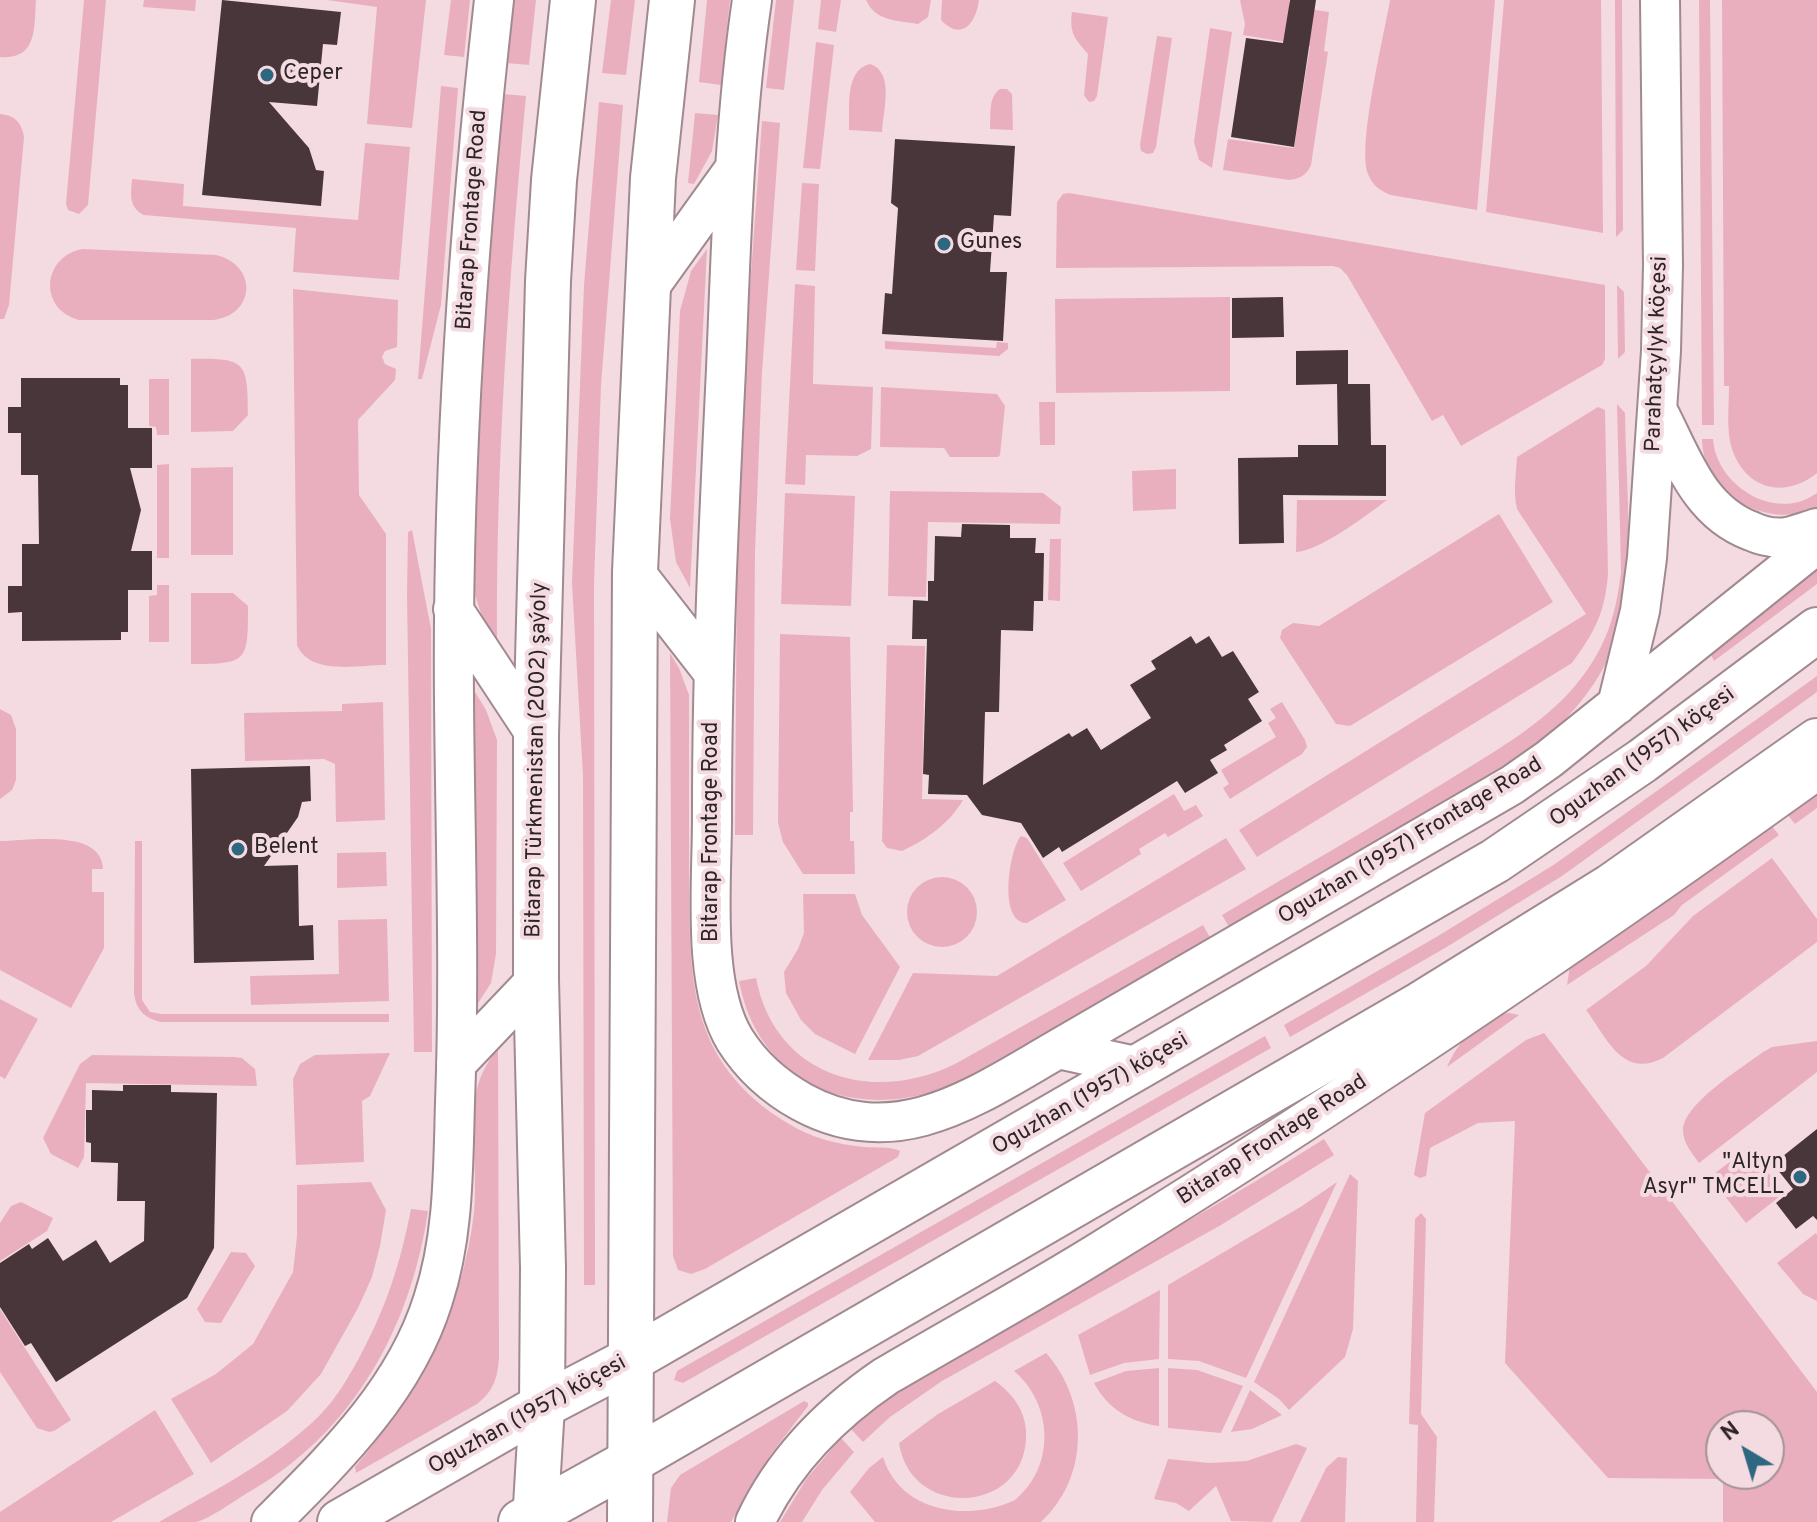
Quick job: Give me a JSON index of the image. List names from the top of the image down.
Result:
{
  "streets": {
    "main road": ["Oguzhan (1957) köçesi", "Bitarap Türkmenistan (2002) şaýoly"],
    "street": ["Bitarap Frontage Road", "Parahatçylyk köçesi", "Oguzhan (1957) Frontage Road"]
  },
  "crossings": [
    ["Bitarap Frontage Road", "Oguzhan (1957) Frontage Road"],
    ["Parahatçylyk köçesi", "Oguzhan (1957) Frontage Road"],
    ["Oguzhan (1957) köçesi", "Bitarap Türkmenistan (2002) şaýoly"]
  ],
  "places": [
    "Ceper",
    "Gunes",
    "Belent",
    "\"Altyn Asyr\" TMCELL"
  ],
  "north": "top left"
}
